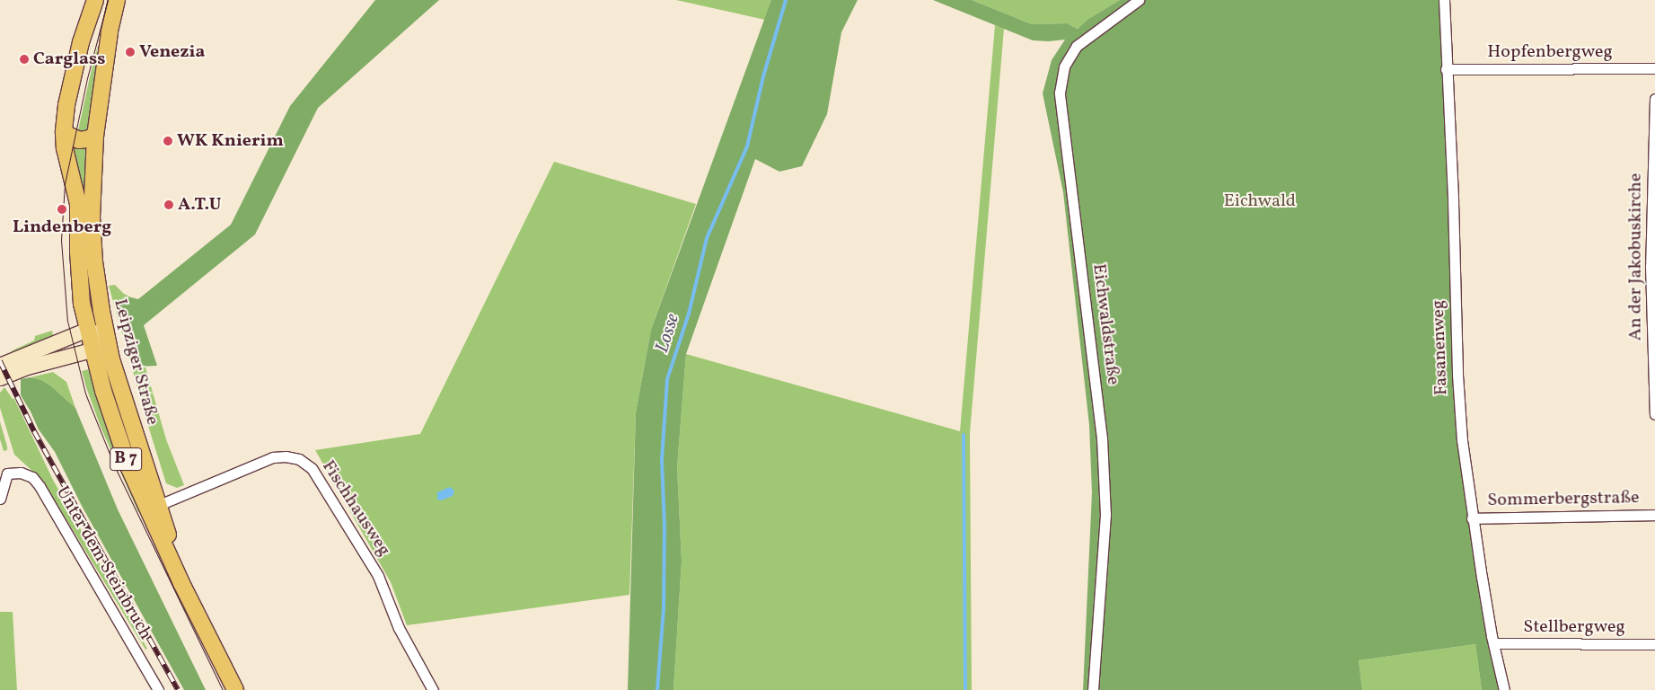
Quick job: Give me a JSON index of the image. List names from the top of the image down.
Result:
{
  "streets": {
    "main road": ["Leipziger Straße", "B 7"],
    "street": [
      "Hopfenbergweg",
      "An der Jakobuskirche",
      "Eichwaldstraße",
      "Fasanenweg",
      "Sommerbergstraße",
      "Fischhausweg",
      "Unter dem Steinbruch",
      "Stellbergweg"
    ]
  },
  "crossings": [
    ["Hopfenbergweg", "Fasanenweg"],
    ["Fasanenweg", "Sommerbergstraße"],
    ["Fasanenweg", "Stellbergweg"],
    ["Leipziger Straße", "B 7"],
    ["Leipziger Straße", "Fischhausweg"],
    ["B 7", "Fischhausweg"]
  ],
  "water": ["Losse"],
  "parks": ["Eichwald"],
  "places": [
    "Venezia",
    "Carglass",
    "WK Knierim",
    "A.T.U",
    "Lindenberg"
  ]
}
